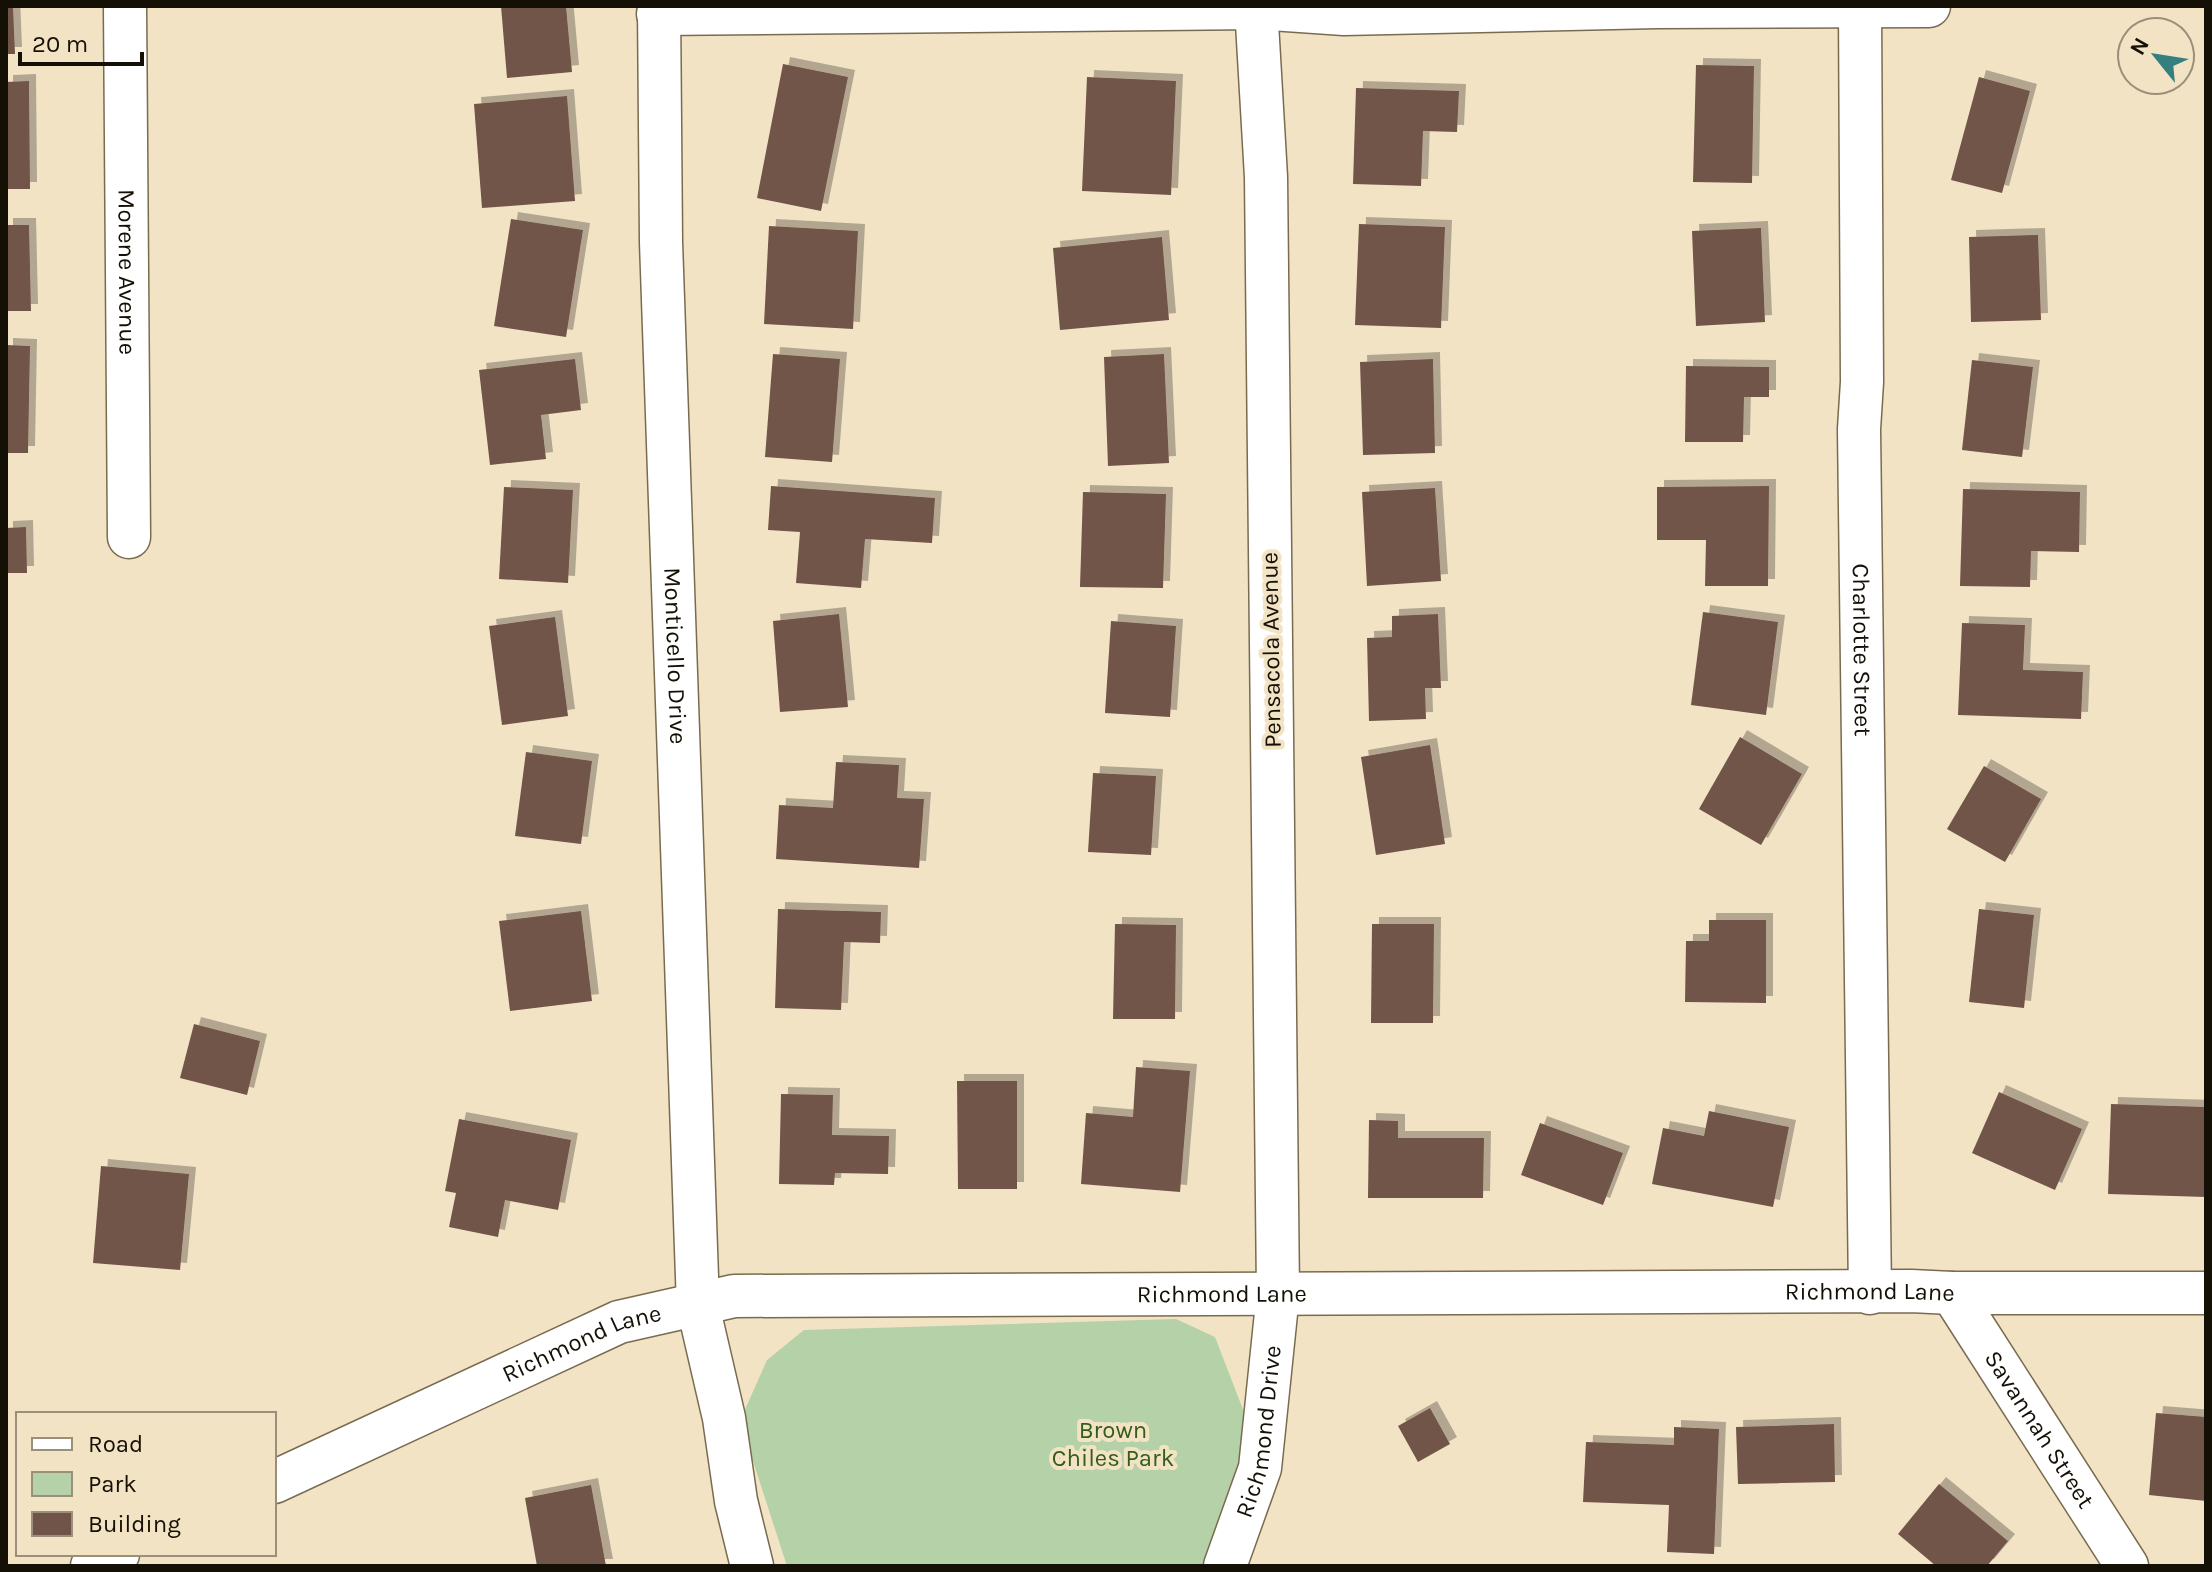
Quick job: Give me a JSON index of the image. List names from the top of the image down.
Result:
{
  "streets": {
    "street": [
      "Morene Avenue",
      "Charlotte Street",
      "Pensacola Avenue",
      "Monticello Drive",
      "Richmond Lane",
      "Savannah Street",
      "Richmond Drive"
    ]
  },
  "crossings": [
    ["Charlotte Street", "Richmond Lane"],
    ["Pensacola Avenue", "Richmond Lane"],
    ["Pensacola Avenue", "Richmond Drive"],
    ["Monticello Drive", "Richmond Lane"],
    ["Richmond Lane", "Savannah Street"],
    ["Richmond Lane", "Richmond Drive"]
  ],
  "parks": ["Brown Chiles Park"],
  "legend": ["Road", "Park", "Building"],
  "scale_bar": "20 m",
  "north": "top left"
}
